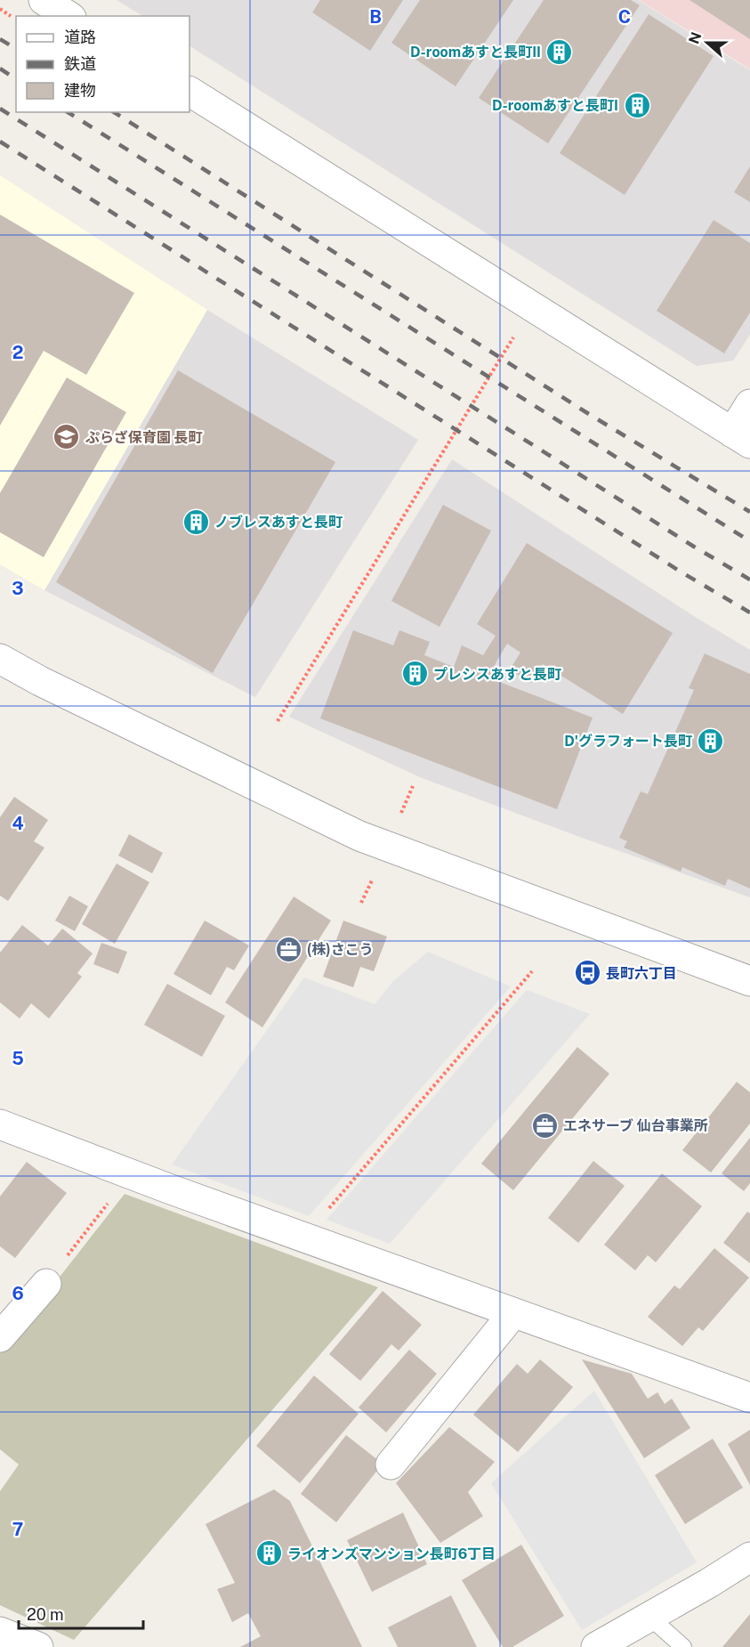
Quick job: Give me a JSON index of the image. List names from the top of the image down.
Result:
{
  "places": {
    "building": [
      "D-roomあすと長町II",
      "D-roomあすと長町I",
      "ノブレスあすと長町",
      "プレシスあすと長町",
      "D'グラフォート長町",
      "ライオンズマンション長町6丁目"
    ],
    "school or university": ["ぷらざ保育園 長町"],
    "office": ["(株)さこう", "エネサーブ 仙台事業所"],
    "bus stop": ["長町六丁目"]
  },
  "legend": ["道路", "鉄道", "建物"],
  "scale_bar": "20 m",
  "north": "left",
  "grid": {
    "columns": ["B", "C"],
    "rows": [
      "2",
      "3",
      "4",
      "5",
      "6",
      "7"
    ]
  }
}
